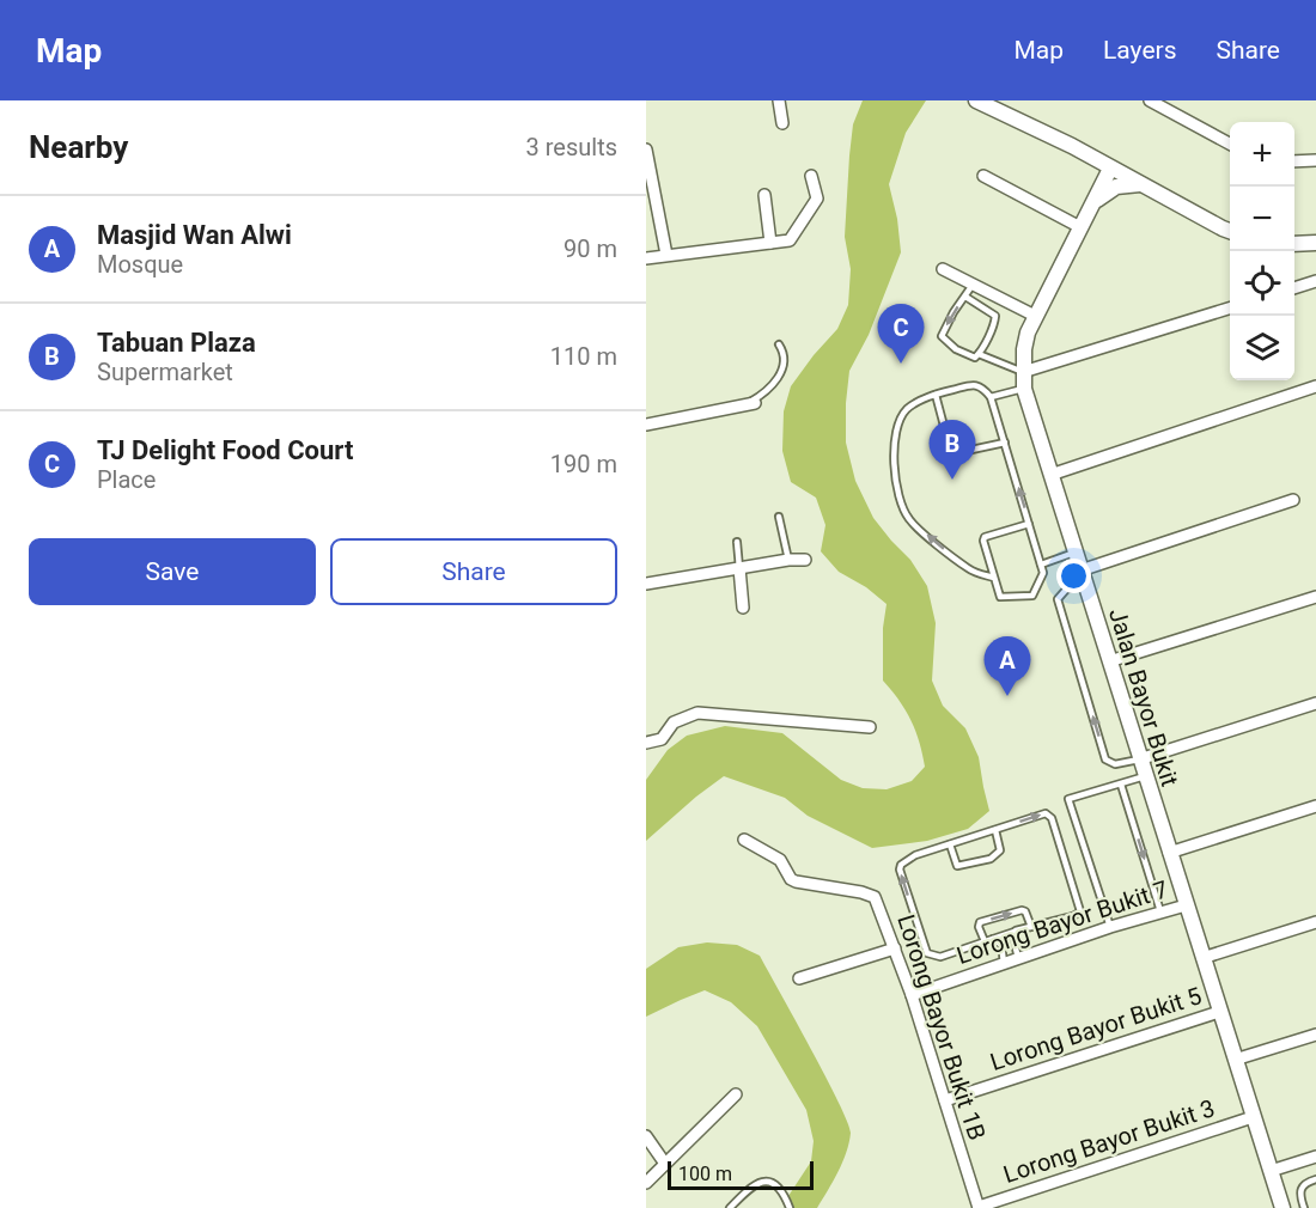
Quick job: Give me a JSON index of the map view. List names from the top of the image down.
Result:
{
  "streets": {
    "street": [
      "Jalan Bayor Bukit",
      "Lorong Bayor Bukit 7",
      "Lorong Bayor Bukit 1B",
      "Lorong Bayor Bukit 5",
      "Lorong Bayor Bukit 3"
    ]
  },
  "crossings": [
    ["Jalan Bayor Bukit", "Lorong Bayor Bukit 7"],
    ["Jalan Bayor Bukit", "Lorong Bayor Bukit 5"],
    ["Jalan Bayor Bukit", "Lorong Bayor Bukit 3"],
    ["Lorong Bayor Bukit 7", "Lorong Bayor Bukit 1B"],
    ["Lorong Bayor Bukit 1B", "Lorong Bayor Bukit 5"],
    ["Lorong Bayor Bukit 1B", "Lorong Bayor Bukit 3"]
  ],
  "scale_bar": "100 m",
  "page": {
    "header": "Map",
    "nav": ["Map", "Layers", "Share"],
    "heading": ["Nearby", "3 results"],
    "map_buttons": ["+", "−"],
    "list": [
      {
        "mark": "A",
        "name": "Masjid Wan Alwi",
        "note": "Mosque",
        "value": "90 m"
      },
      {
        "mark": "B",
        "name": "Tabuan Plaza",
        "note": "Supermarket",
        "value": "110 m"
      },
      {
        "mark": "C",
        "name": "TJ Delight Food Court",
        "note": "Place",
        "value": "190 m"
      }
    ],
    "pins": ["C", "B", "A"],
    "buttons": ["Save", "Share"],
    "scale": "100 m"
  }
}
